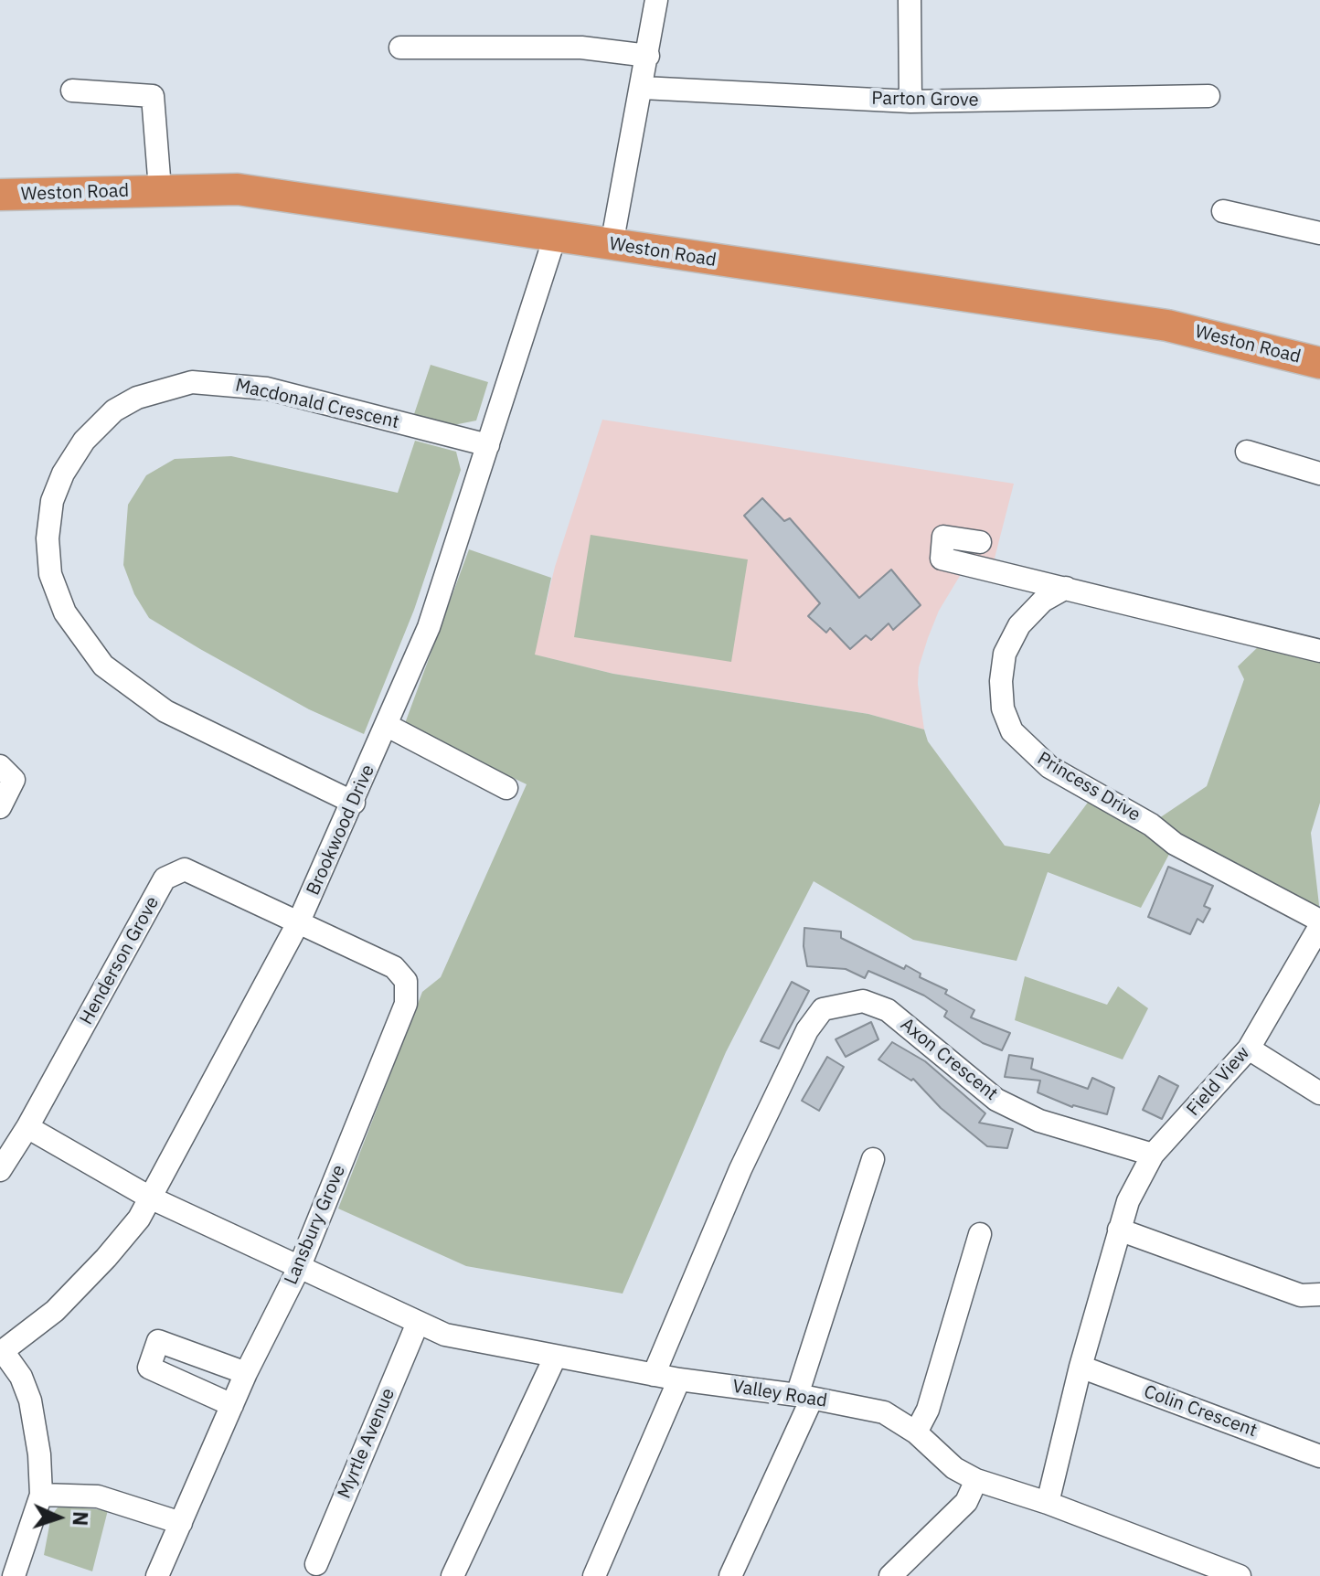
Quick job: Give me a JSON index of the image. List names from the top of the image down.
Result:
{
  "streets": {
    "highway": ["Weston Road"],
    "street": [
      "Parton Grove",
      "Macdonald Crescent",
      "Princess Drive",
      "Brookwood Drive",
      "Henderson Grove",
      "Axon Crescent",
      "Field View",
      "Lansbury Grove",
      "Valley Road",
      "Colin Crescent",
      "Myrtle Avenue"
    ]
  },
  "crossings": [
    ["Weston Road", "Brookwood Drive"],
    ["Macdonald Crescent", "Brookwood Drive"],
    ["Princess Drive", "Field View"],
    ["Brookwood Drive", "Henderson Grove"],
    ["Brookwood Drive", "Lansbury Grove"],
    ["Brookwood Drive", "Valley Road"],
    ["Henderson Grove", "Lansbury Grove"],
    ["Henderson Grove", "Valley Road"],
    ["Axon Crescent", "Field View"],
    ["Axon Crescent", "Valley Road"],
    ["Lansbury Grove", "Valley Road"],
    ["Valley Road", "Myrtle Avenue"]
  ],
  "north": "right"
}
